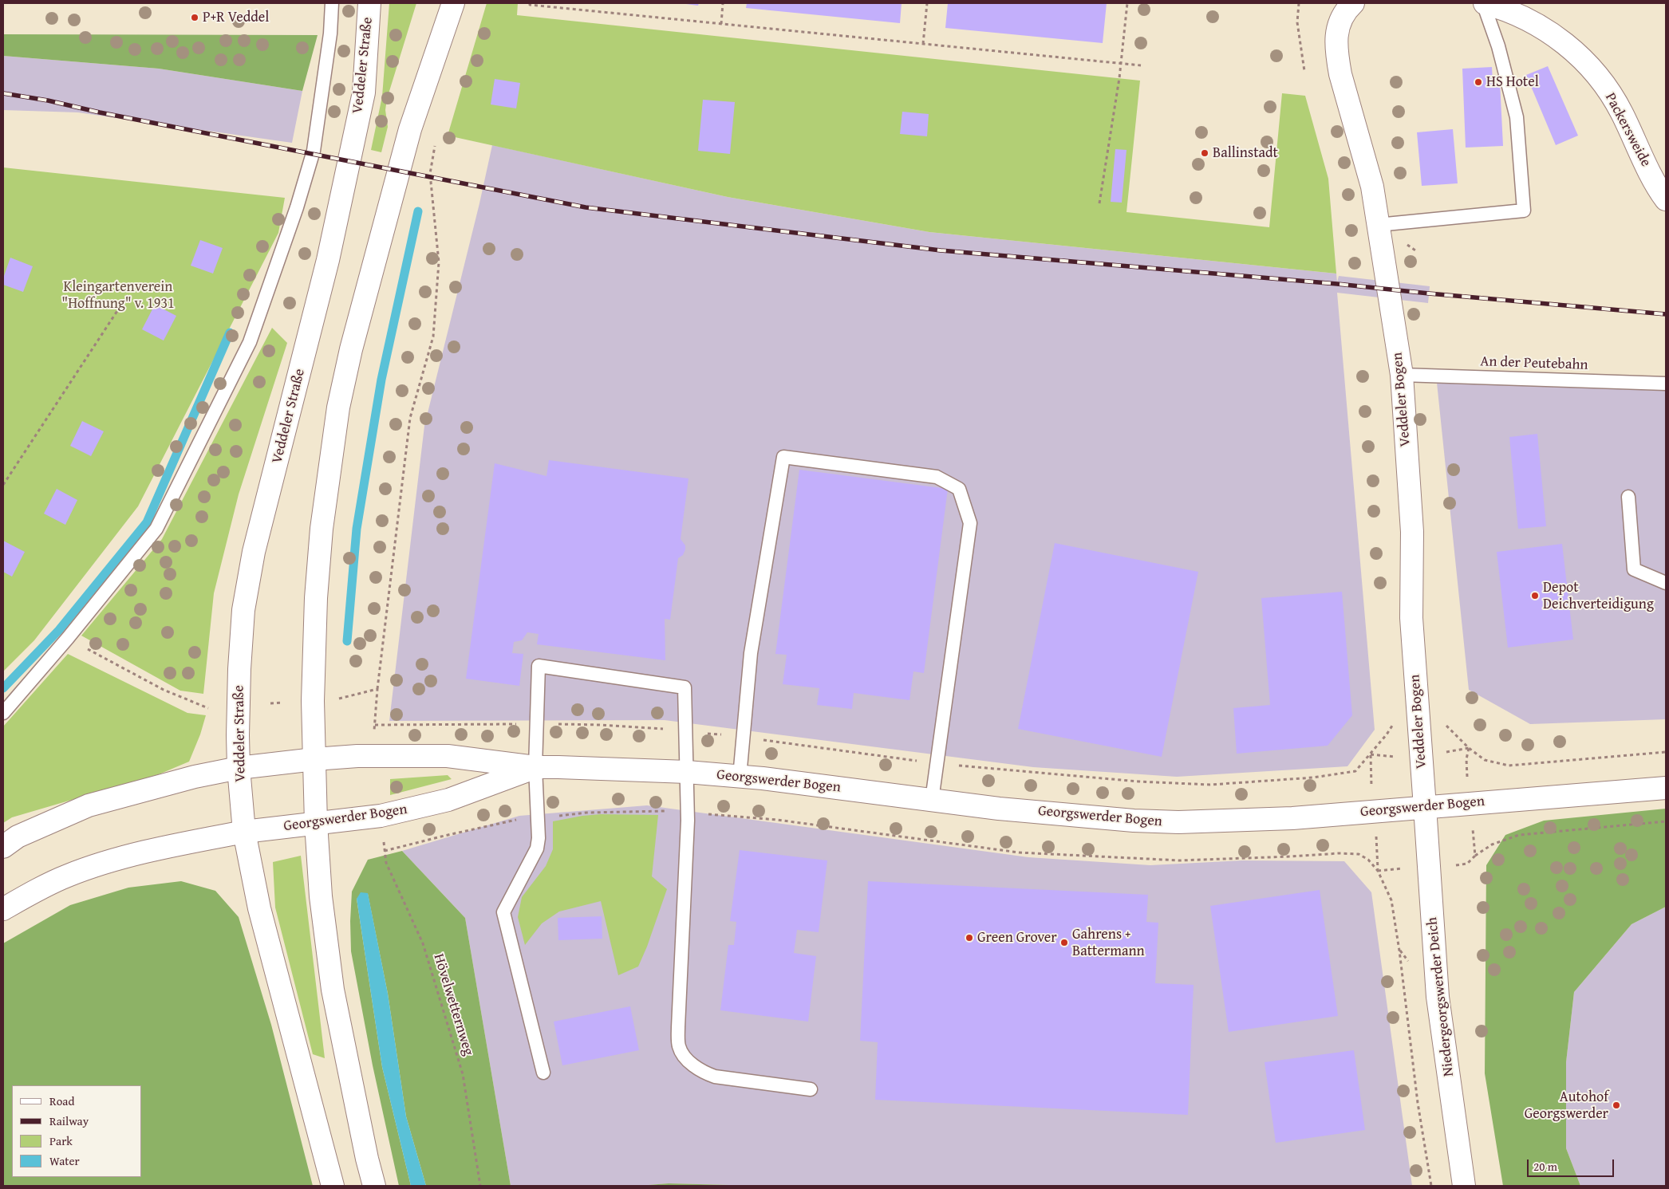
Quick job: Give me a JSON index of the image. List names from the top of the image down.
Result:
{
  "streets": {
    "main road": [
      "Veddeler Straße",
      "Packersweide",
      "Veddeler Bogen",
      "Georgswerder Bogen",
      "Niedergeorgswerder Deich"
    ],
    "lane": ["An der Peutebahn"],
    "path": ["Hövelwetternweg"]
  },
  "crossings": [
    ["Veddeler Straße", "Georgswerder Bogen"],
    ["An der Peutebahn", "Veddeler Bogen"],
    ["Veddeler Bogen", "Georgswerder Bogen"],
    ["Veddeler Bogen", "Niedergeorgswerder Deich"],
    ["Georgswerder Bogen", "Niedergeorgswerder Deich"]
  ],
  "parks": ["Kleingartenverein \"Hoffnung\" v. 1931"],
  "places": [
    "P+R Veddel",
    "HS Hotel",
    "Ballinstadt",
    "Depot Deichverteidigung",
    "Green Grover",
    "Gahrens + Battermann",
    "Autohof Georgswerder"
  ],
  "legend": [
    "Road",
    "Railway",
    "Park",
    "Water"
  ],
  "scale_bar": "20 m"
}
